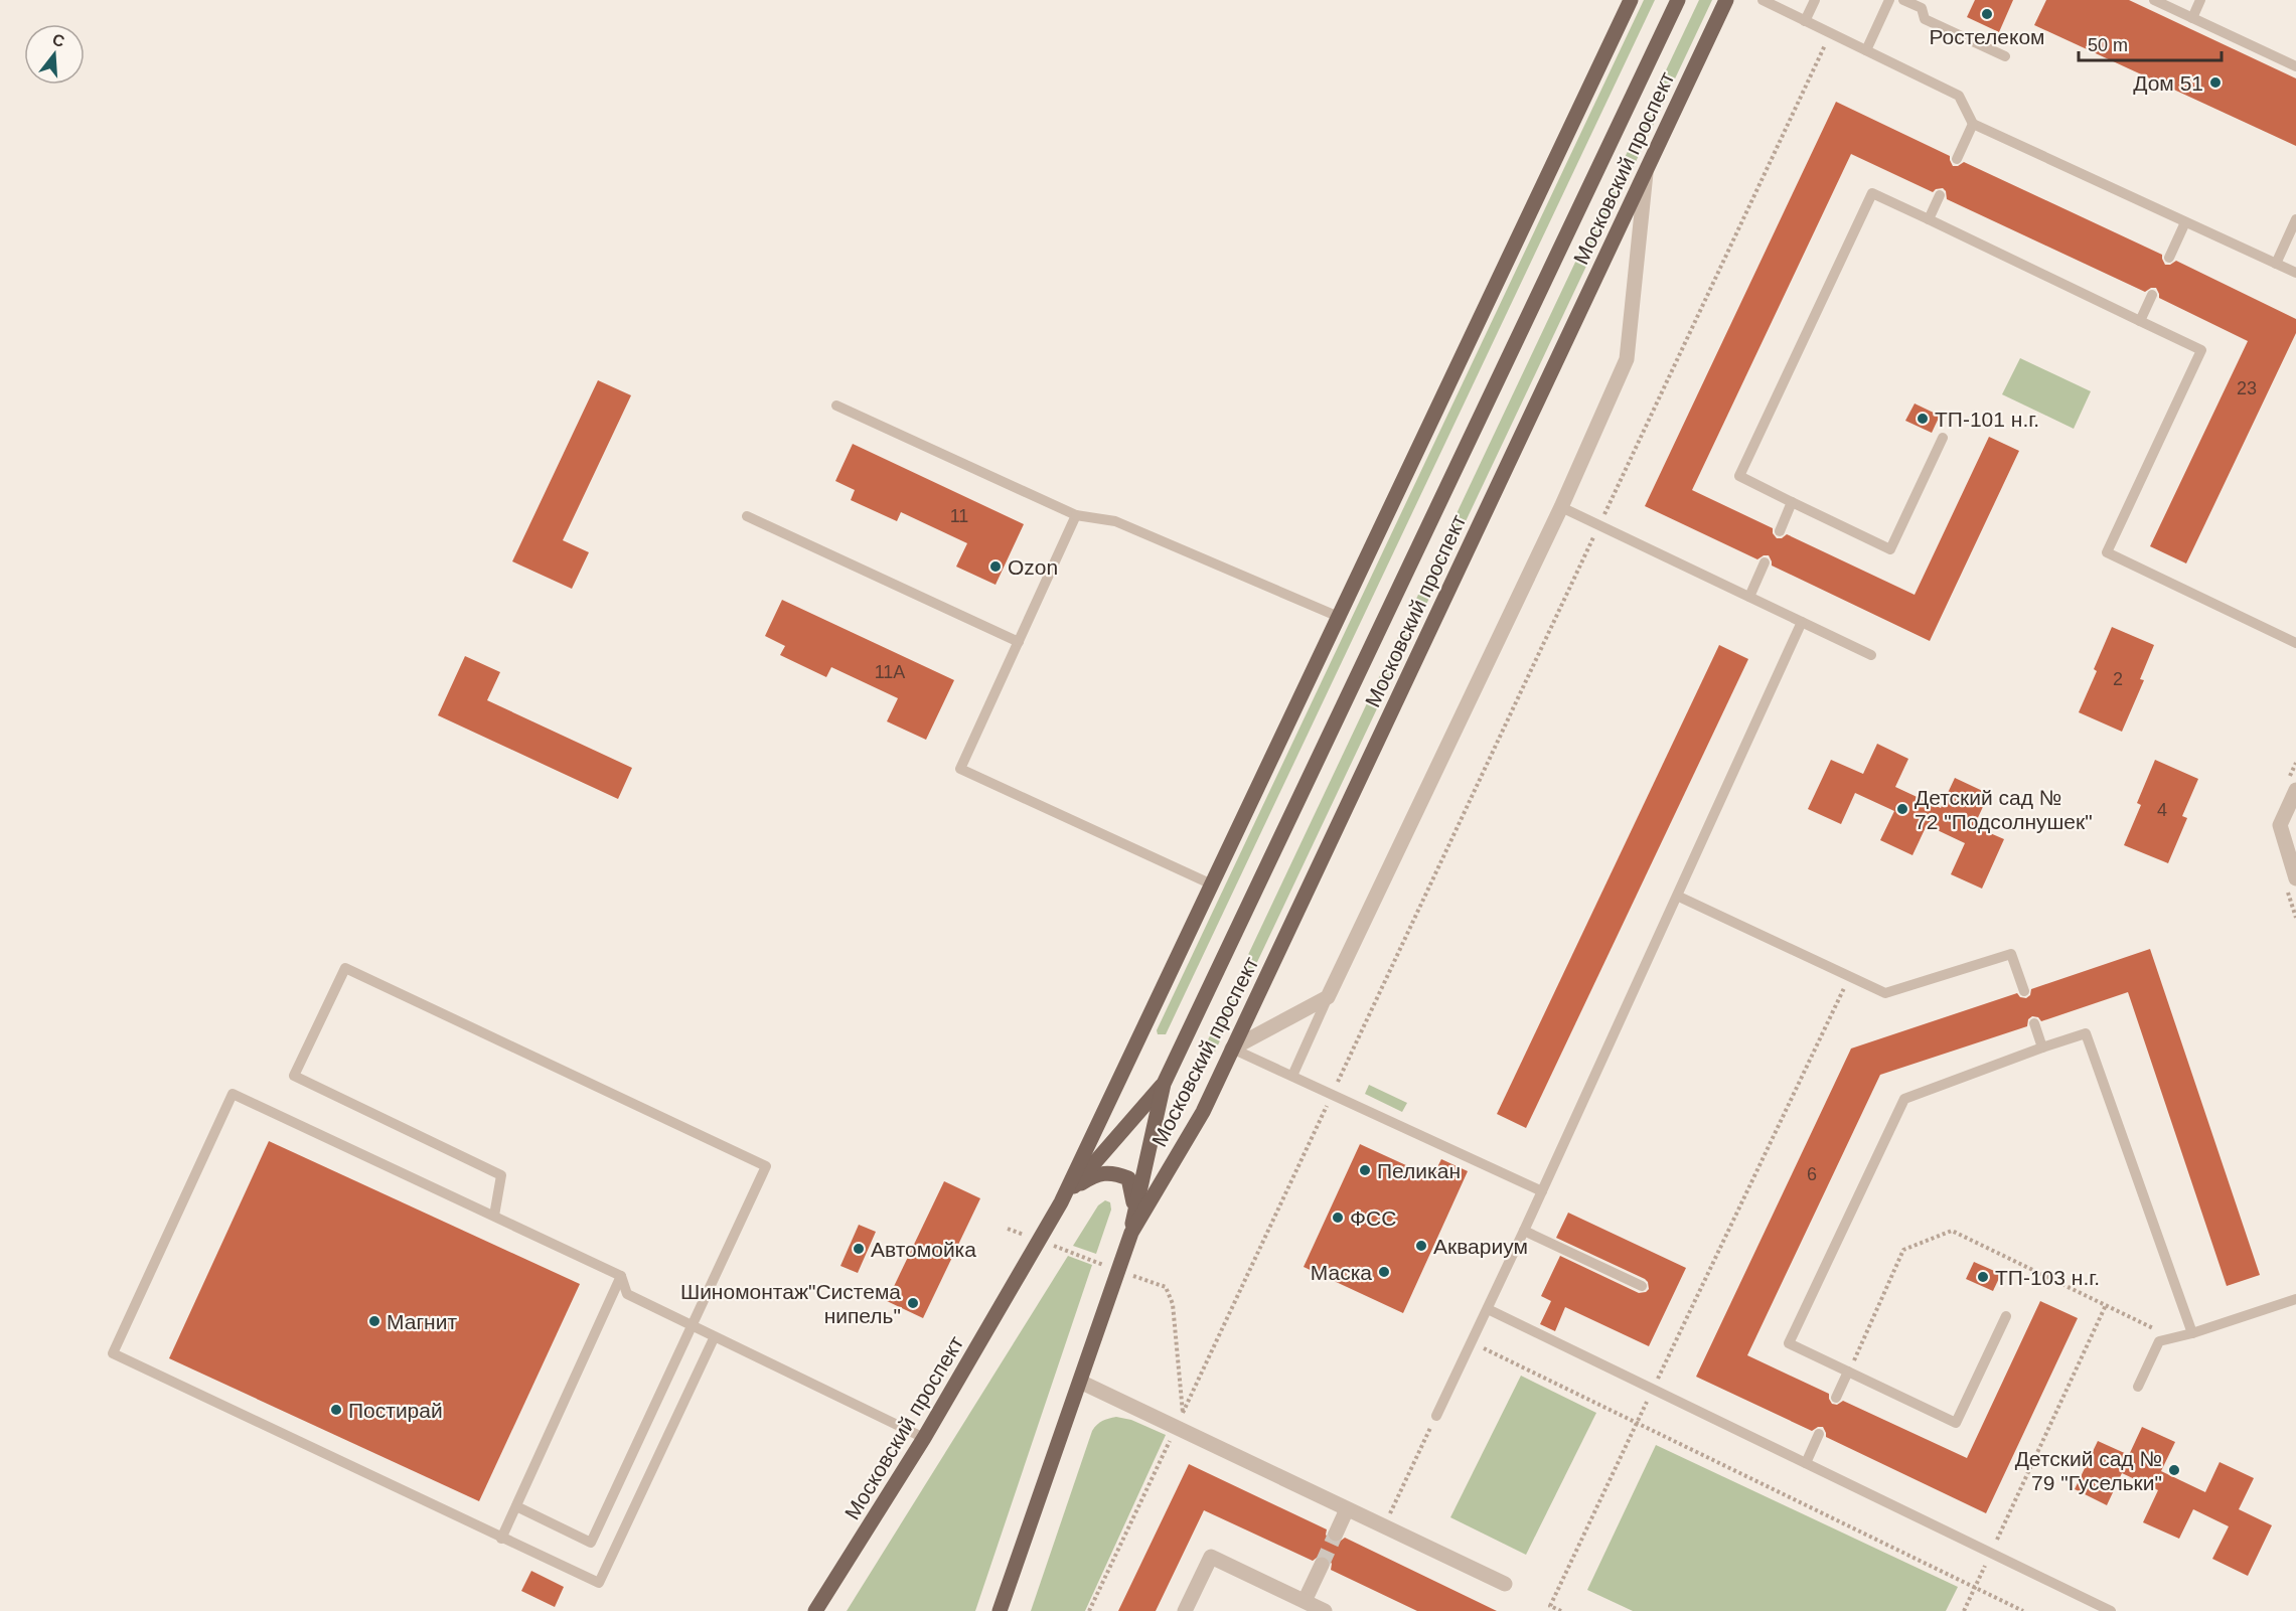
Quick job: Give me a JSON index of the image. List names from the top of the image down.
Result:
{
  "streets": {
    "main road": ["Московский проспект"]
  },
  "places": [
    "Ростелеком",
    "Дом 51",
    "ТП-101 н.г.",
    "Ozon",
    "Детский сад № 72 \"Подсолнушек\"",
    "Пеликан",
    "ФСС",
    "Аквариум",
    "Автомойка",
    "Маска",
    "ТП-103 н.г.",
    "Шиномонтаж\"Система нипель\"",
    "Магнит",
    "Постирай",
    "Детский сад № 79 \"Гусельки\""
  ],
  "house_numbers": [
    "23",
    "11",
    "11А",
    "2",
    "4",
    "6"
  ],
  "scale_bar": "50 m",
  "north": "top"
}
